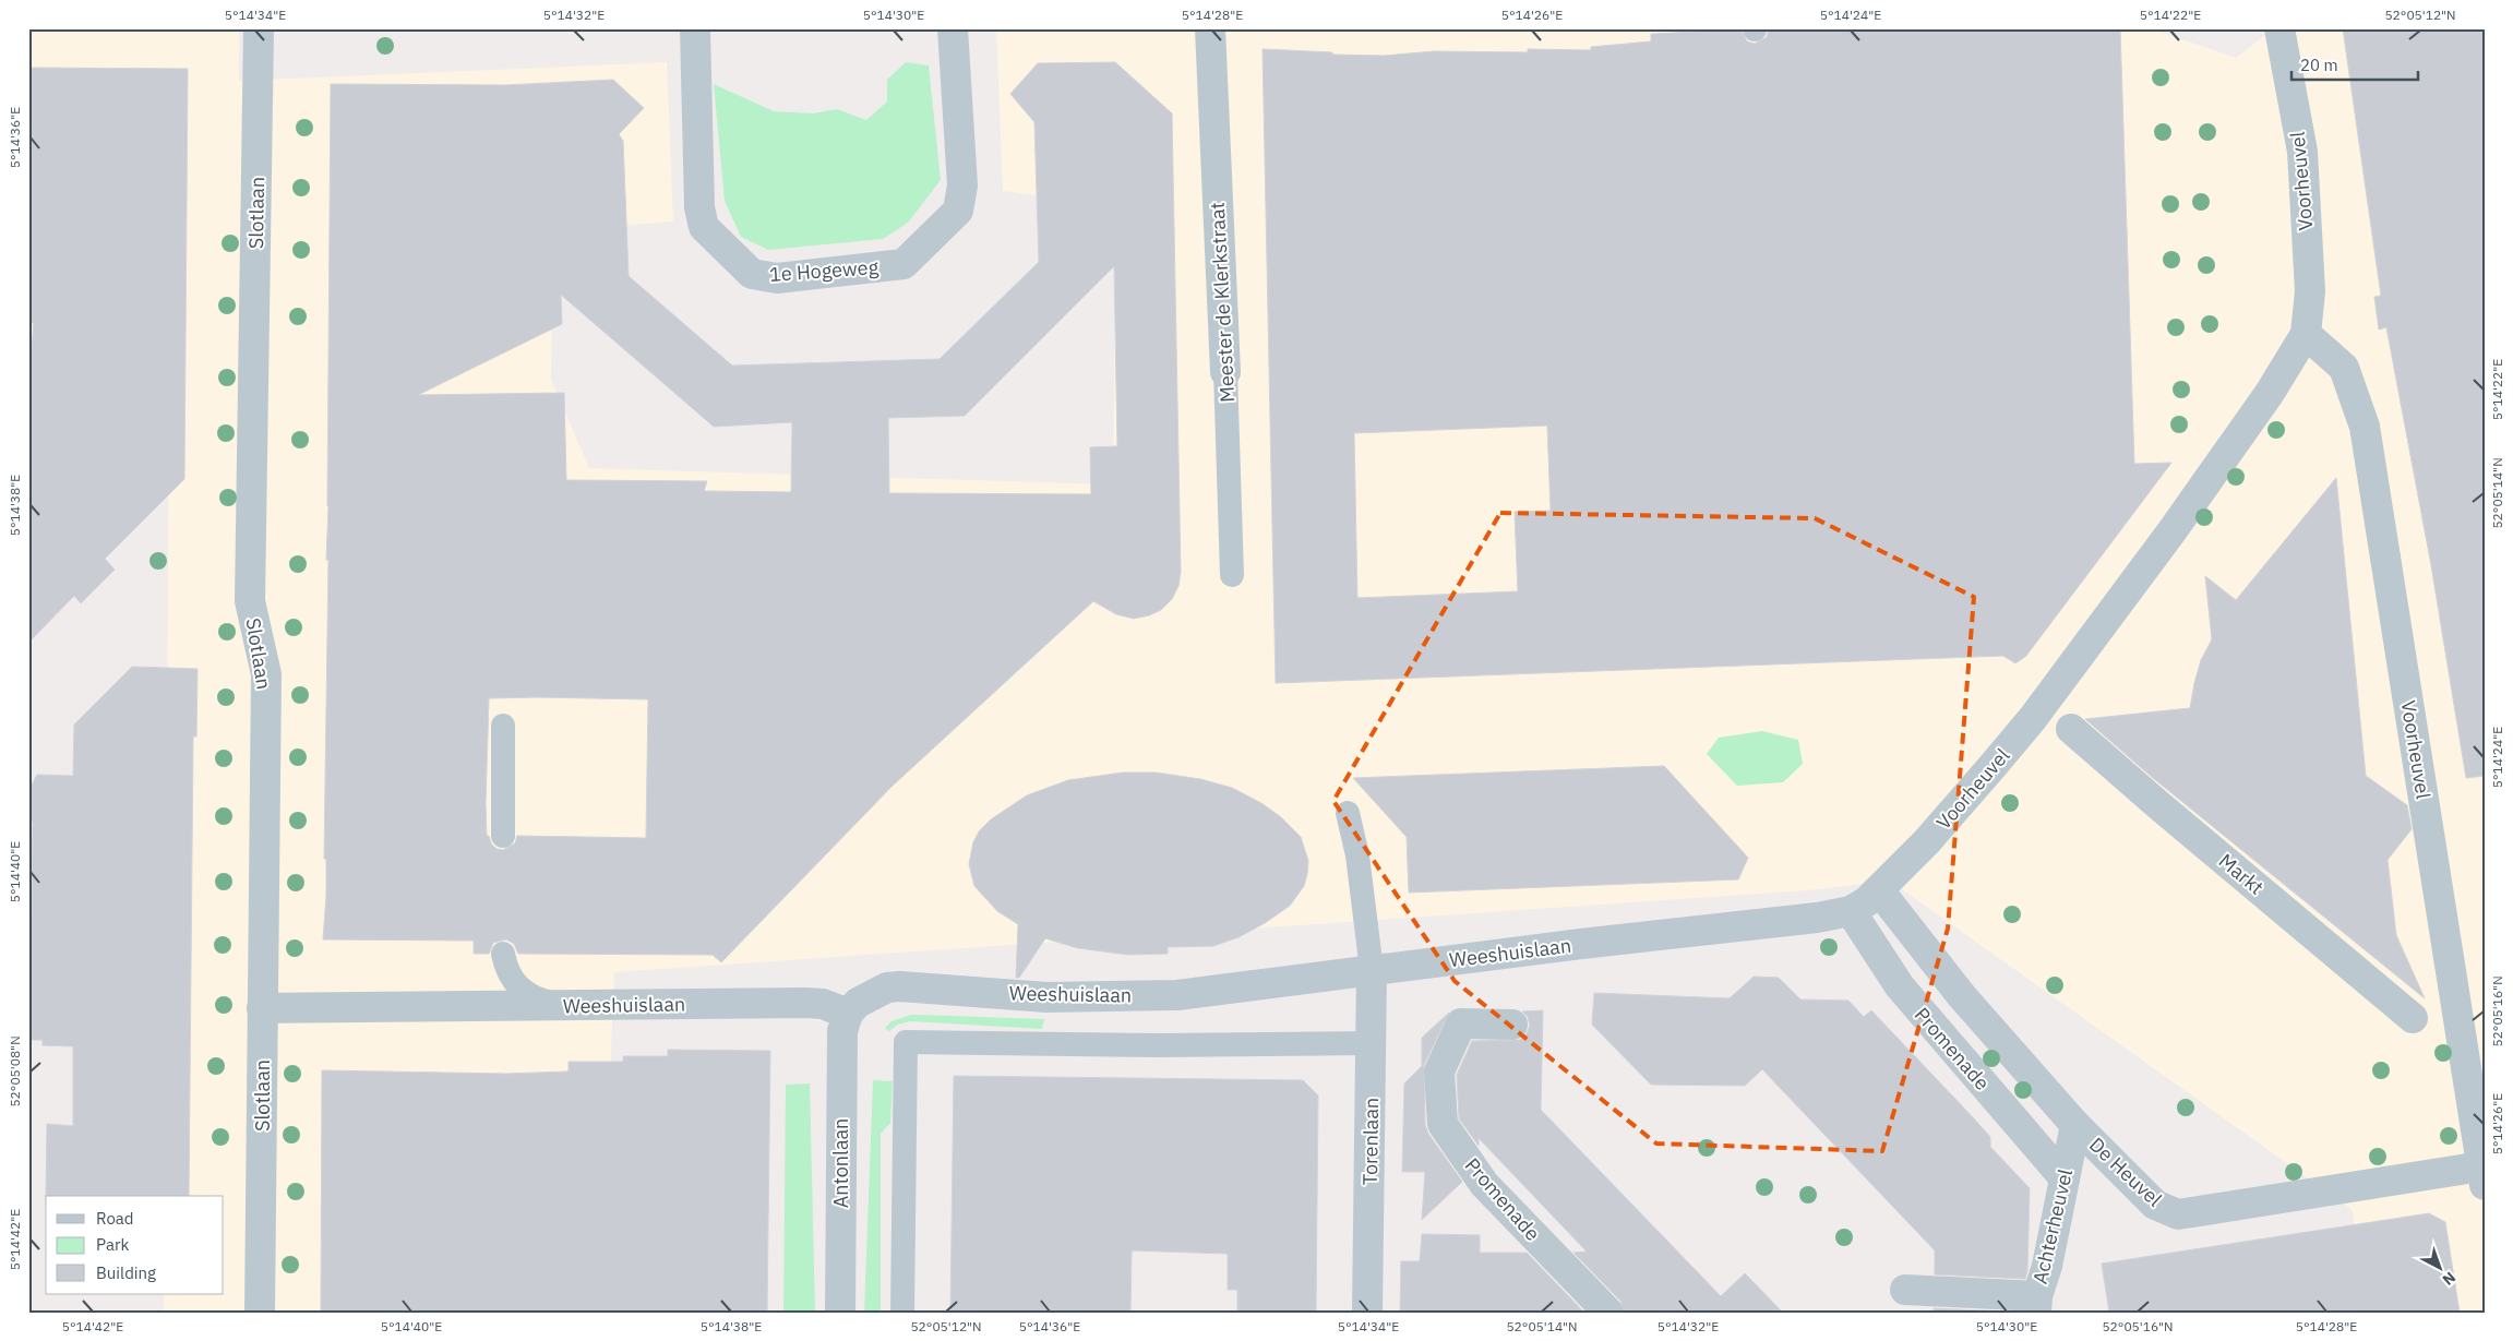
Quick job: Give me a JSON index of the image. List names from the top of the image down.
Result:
{
  "streets": {
    "street": [
      "Voorheuvel",
      "Slotlaan",
      "1e Hogeweg",
      "Meester de Klerkstraat",
      "Markt",
      "Weeshuislaan",
      "Promenade",
      "Torenlaan",
      "Antonlaan",
      "De Heuvel",
      "Achterheuvel"
    ]
  },
  "crossings": [
    ["Voorheuvel", "Weeshuislaan"],
    ["Voorheuvel", "De Heuvel"],
    ["Slotlaan", "Weeshuislaan"],
    ["Weeshuislaan", "Promenade"],
    ["Weeshuislaan", "Torenlaan"],
    ["Weeshuislaan", "Antonlaan"],
    ["Weeshuislaan", "De Heuvel"],
    ["Promenade", "Achterheuvel"],
    ["De Heuvel", "Achterheuvel"]
  ],
  "legend": ["Road", "Park", "Building"],
  "scale_bar": "20 m",
  "north": "bottom right",
  "coordinates": [
    "5°14'34\"E",
    "5°14'32\"E",
    "5°14'30\"E",
    "5°14'28\"E",
    "5°14'26\"E",
    "5°14'24\"E",
    "5°14'22\"E",
    "52°05'12\"N",
    "5°14'36\"E",
    "52°05'14\"N",
    "5°14'38\"E",
    "5°14'40\"E",
    "52°05'16\"N",
    "52°05'08\"N",
    "5°14'42\"E"
  ]
}
